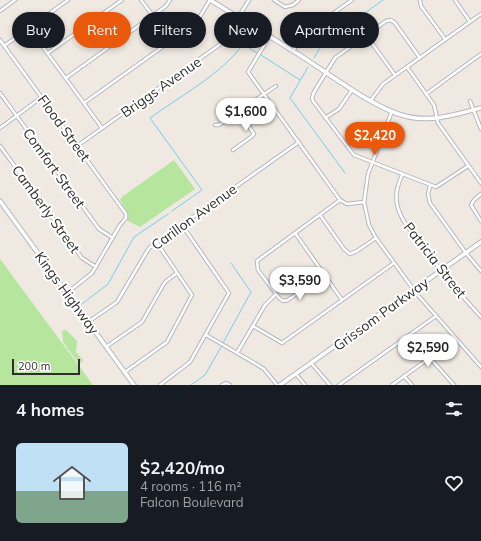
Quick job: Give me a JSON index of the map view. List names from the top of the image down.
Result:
{
  "streets": {
    "street": [
      "Briggs Avenue",
      "Flood Street",
      "Comfort Street",
      "Camberly Street",
      "Carillon Avenue",
      "Patricia Street",
      "Kings Highway",
      "Grissom Parkway"
    ]
  },
  "crossings": [
    ["Briggs Avenue", "Flood Street"],
    ["Flood Street", "Comfort Street"],
    ["Carillon Avenue", "Kings Highway"],
    ["Patricia Street", "Grissom Parkway"]
  ],
  "scale_bar": "200 m",
  "page": {
    "chip": [
      "Buy",
      "Rent",
      "Filters",
      "New",
      "Apartment"
    ],
    "price": [
      "$1,600",
      "$2,420",
      "$3,590",
      "$2,590"
    ],
    "scale": "200 m",
    "heading": "4 homes",
    "list": [
      {
        "name": "$2,420/mo",
        "note": "4 rooms · 116 m² · Falcon Boulevard"
      }
    ]
  }
}
